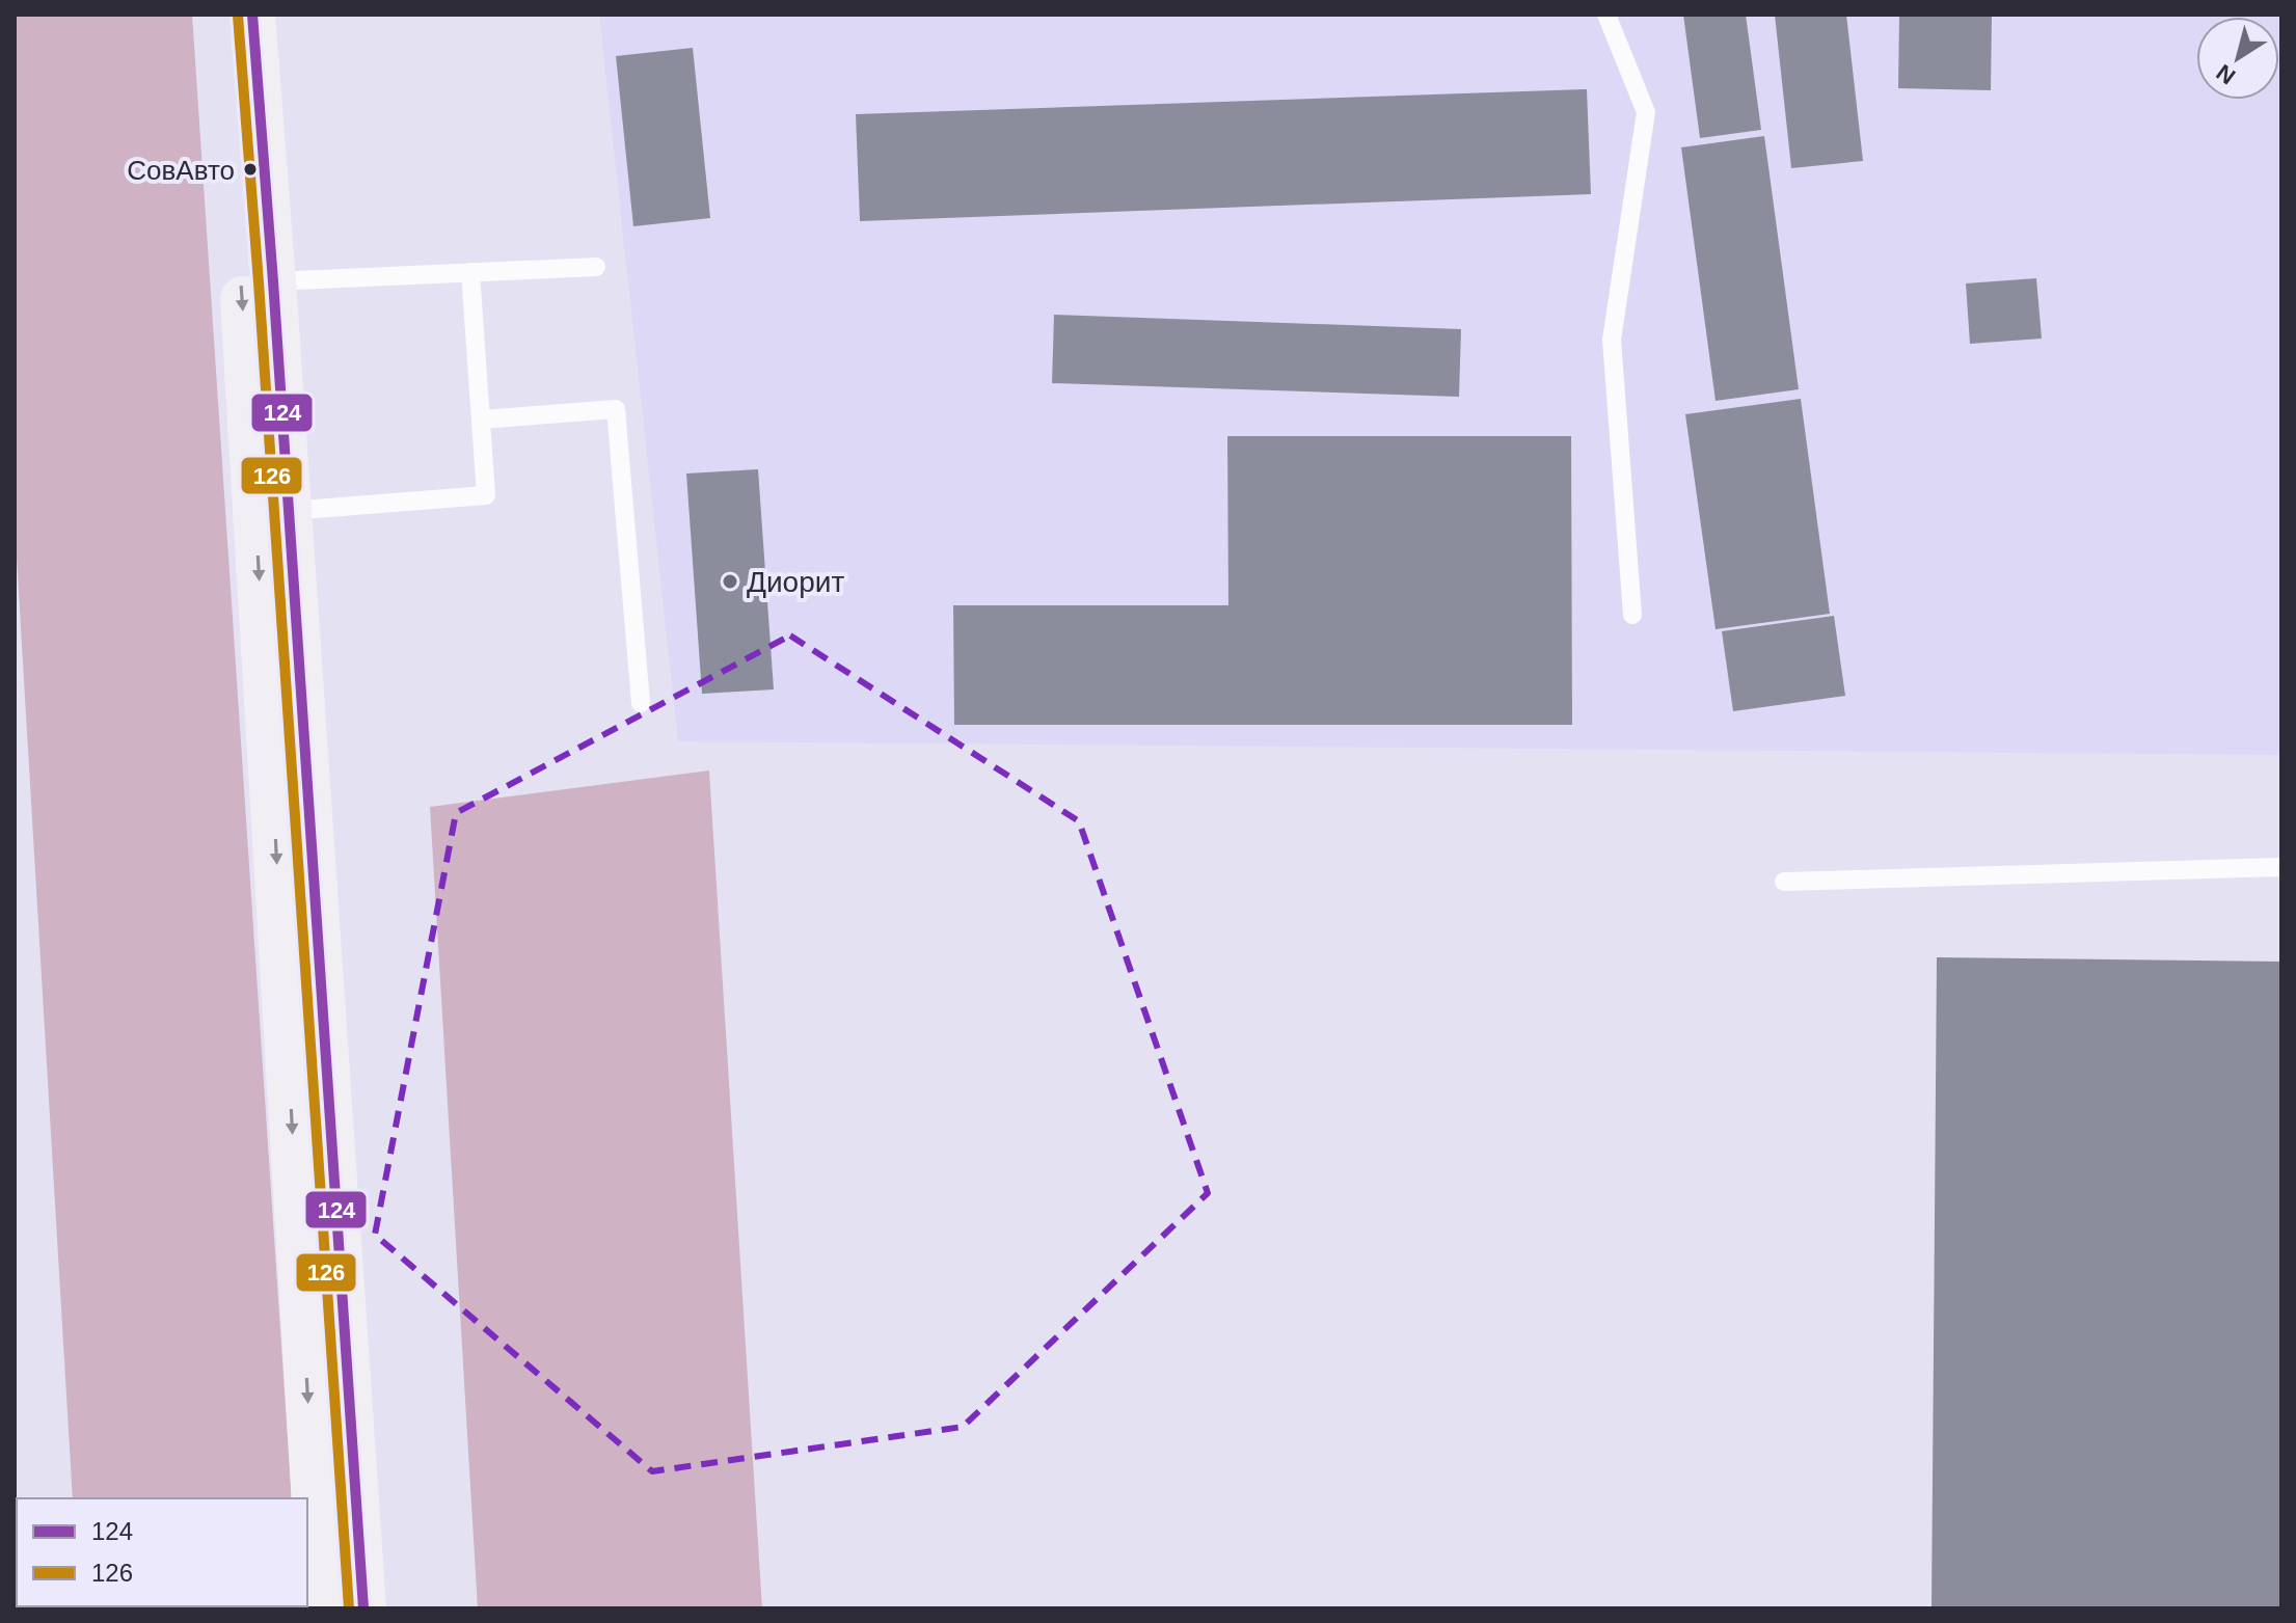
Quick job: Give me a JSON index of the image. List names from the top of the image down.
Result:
{
  "places": ["СовАвто", "Диорит"],
  "lines": ["transit line 124", "transit line 126"],
  "legend": ["124", "126"],
  "north": "bottom left"
}
